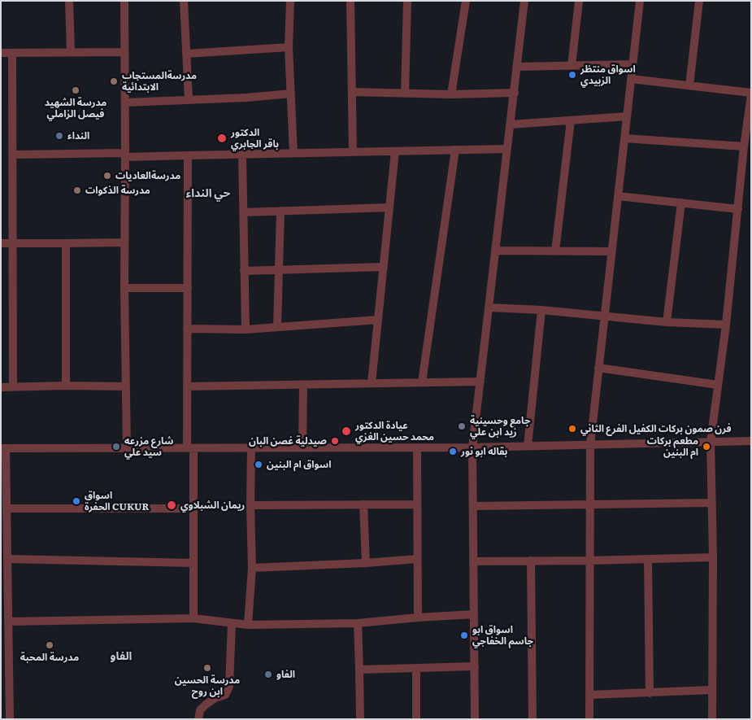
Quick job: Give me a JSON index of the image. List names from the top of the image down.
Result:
{
  "districts": ["حي النداء", "الفاو"],
  "places": [
    "اسواق منتظر الزبيدي",
    "مدرسةالمستجاب الابتدائية",
    "مدرسة الشهيد فيصل الزاملي",
    "النداء",
    "الدكتور باقر الجابري",
    "مدرسةالعاديات",
    "مدرسة الذكوات",
    "جامع وحسينية زيد ابن علي",
    "فرن صمون بركات الكفيل الفرع الثاني",
    "عيادة الدكتور محمد حسين الغزي",
    "صيدلية غصن البان",
    "شارع مزرعه سيد علي",
    "مطعم برکات ام البنین",
    "بقاله ابو نور",
    "اسواق ام البنين",
    "اسواق الحفرة CUKUR",
    "ريمان الشبلاوي",
    "اسواق ابو جاسم الخفاجي",
    "مدرسة المحبة",
    "مدرسة الحسين ابن روح",
    "الفاو"
  ]
}
